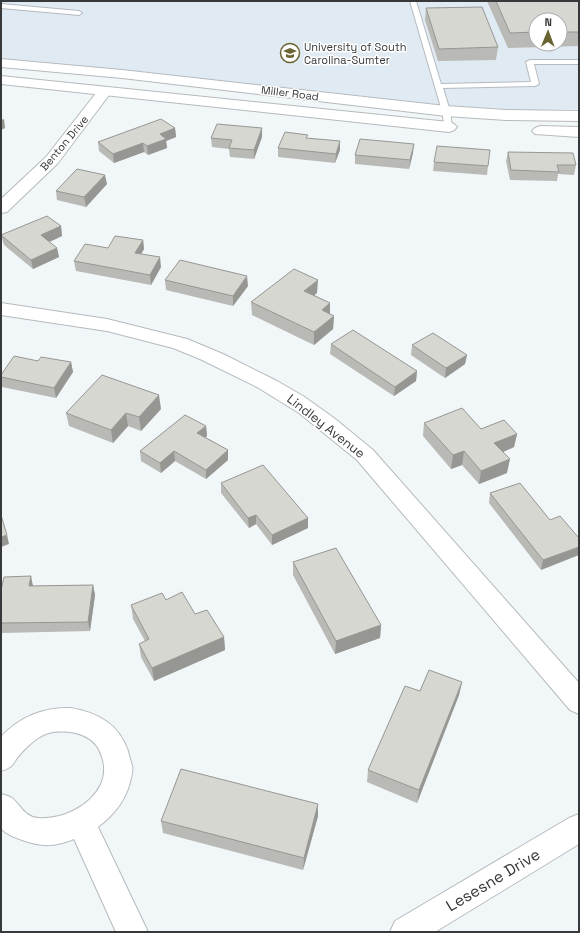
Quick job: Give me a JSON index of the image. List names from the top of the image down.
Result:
{
  "streets": {
    "street": [
      "Miller Road",
      "Benton Drive",
      "Lindley Avenue",
      "Lesesne Drive"
    ]
  },
  "crossings": [
    ["Miller Road", "Benton Drive"]
  ],
  "places": {
    "school or university": ["University of South Carolina-Sumter"]
  },
  "north": "top"
}
